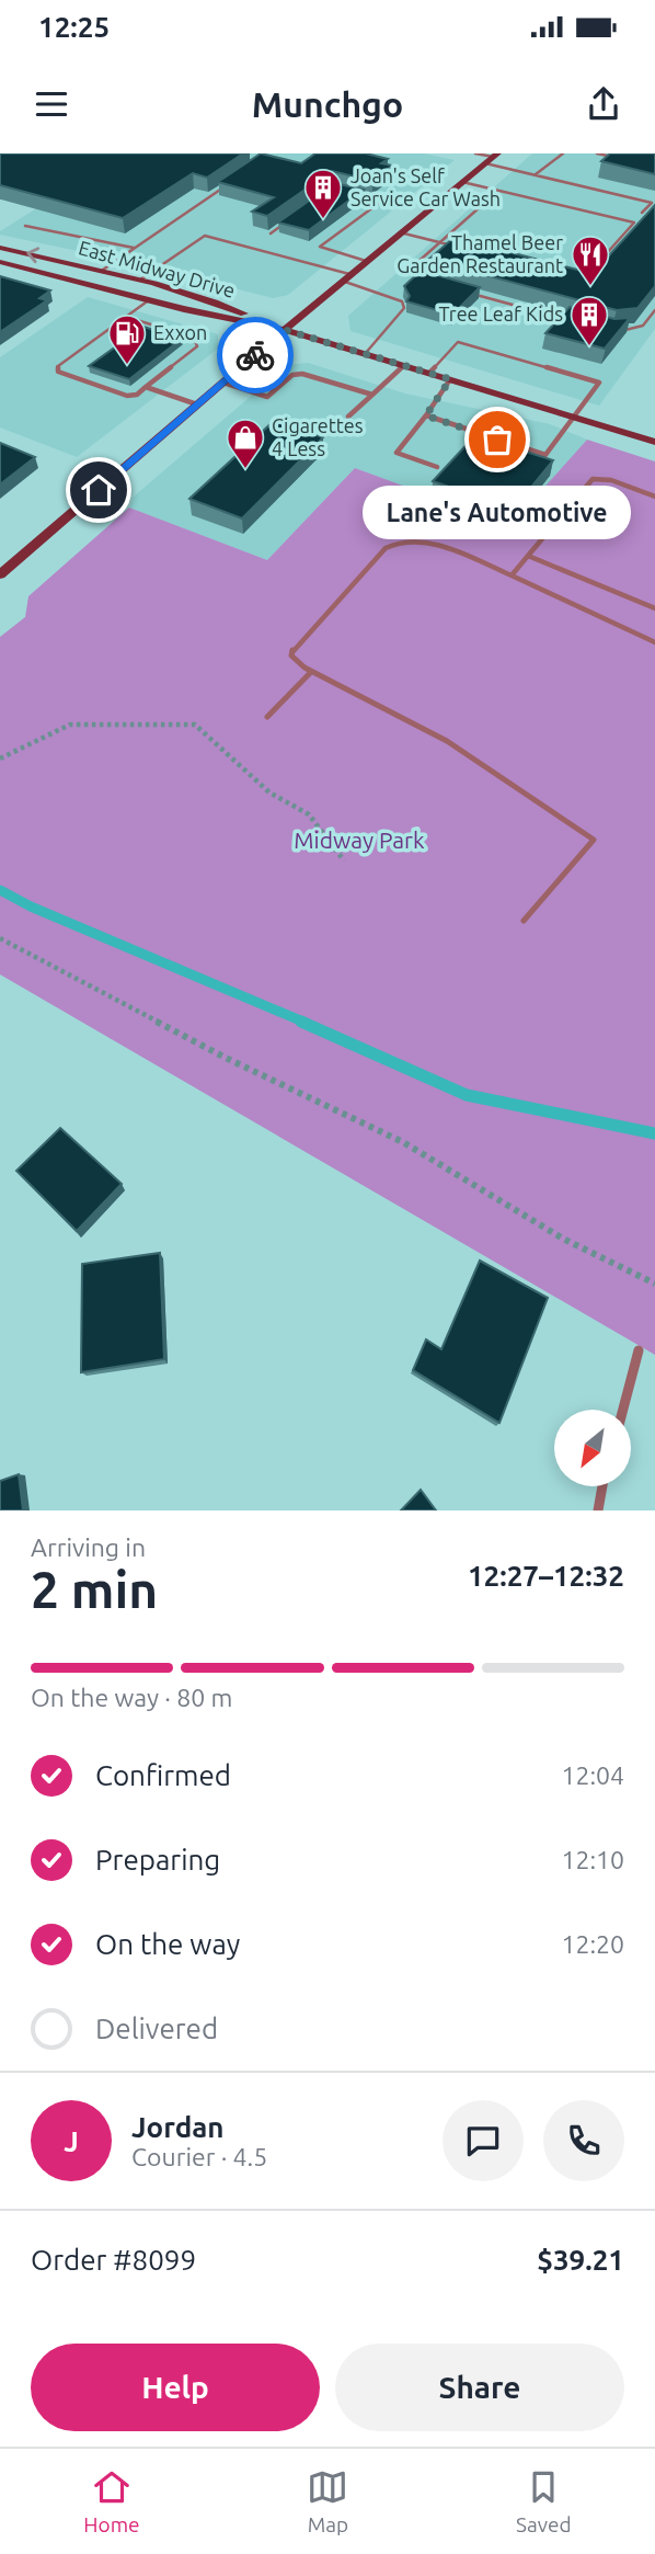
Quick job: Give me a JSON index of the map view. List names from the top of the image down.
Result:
{
  "streets": {
    "main road": ["East Midway Drive"]
  },
  "parks": ["Midway Park"],
  "places": {
    "building": ["Joan's Self Service Car Wash", "Tree Leaf Kids"],
    "restaurant": ["Thamel Beer Garden Restaurant"],
    "fuel station": ["Exxon"],
    "other": ["Lane's Automotive"],
    "shop": ["Cigarettes 4 Less"]
  },
  "north": "bottom left",
  "page": {
    "status": "12:25",
    "header": "Munchgo",
    "bubble": "Lane's Automotive",
    "heading": ["2 min", "Arriving in", "12:27–12:32"],
    "panel": [
      "Jordan",
      "Courier · 4.5",
      "Order #8099",
      "$39.21"
    ],
    "bar": "On the way · 80 m",
    "list": [
      ["Confirmed", "12:04"],
      ["Preparing", "12:10"],
      ["On the way", "12:20"],
      "Delivered"
    ],
    "round": "J",
    "buttons": ["Help", "Share"],
    "tabs": ["Home", "Map", "Saved"]
  }
}
